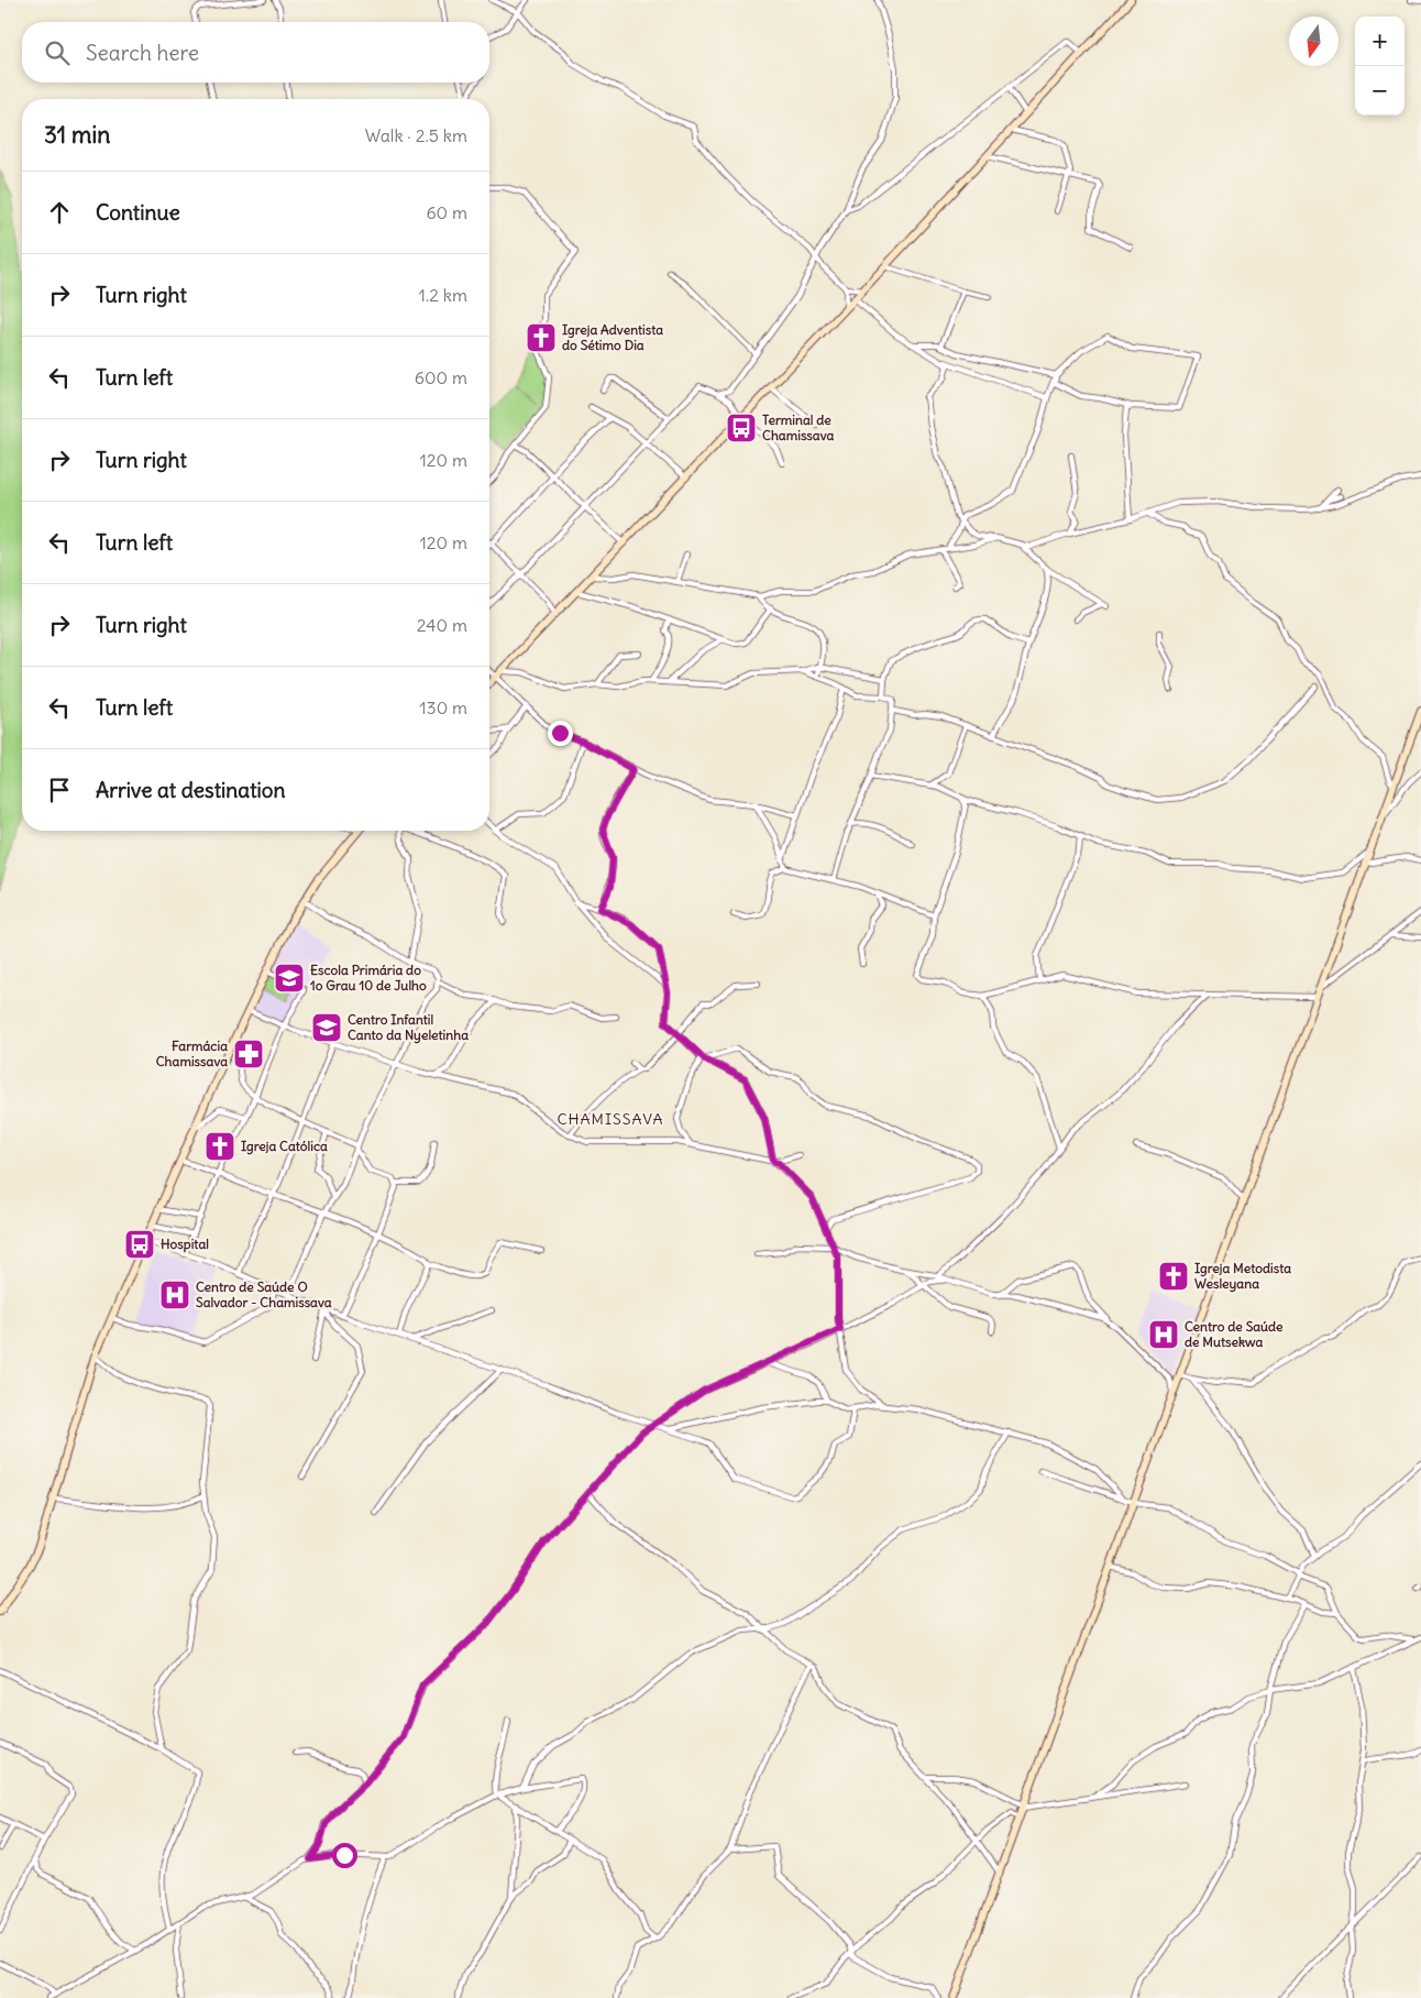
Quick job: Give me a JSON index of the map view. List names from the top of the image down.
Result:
{
  "districts": ["CHAMISSAVA"],
  "places": {
    "church": ["Igreja Adventista do Sétimo Dia", "Igreja Católica", "Igreja Metodista Wesleyana"],
    "bus stop": ["Terminal de Chamissava", "Hospital"],
    "school or university": ["Escola Primária do 1o Grau 10 de Julho", "Centro Infantil Canto da Nyeletinha"],
    "pharmacy": ["Farmácia Chamissava"],
    "hospital": ["Centro de Saúde O Salvador - Chamissava", "Centro de Saúde de Mutsekwa"]
  },
  "north": "bottom",
  "page": {
    "map_buttons": ["+", "−"],
    "search": "Search here",
    "heading": ["31 min", "Walk · 2.5 km"],
    "list": [
      ["Continue", "60 m"],
      ["Turn right", "1.2 km"],
      ["Turn left", "600 m"],
      ["Turn right", "120 m"],
      ["Turn left", "120 m"],
      ["Turn right", "240 m"],
      ["Turn left", "130 m"],
      "Arrive at destination"
    ]
  }
}
